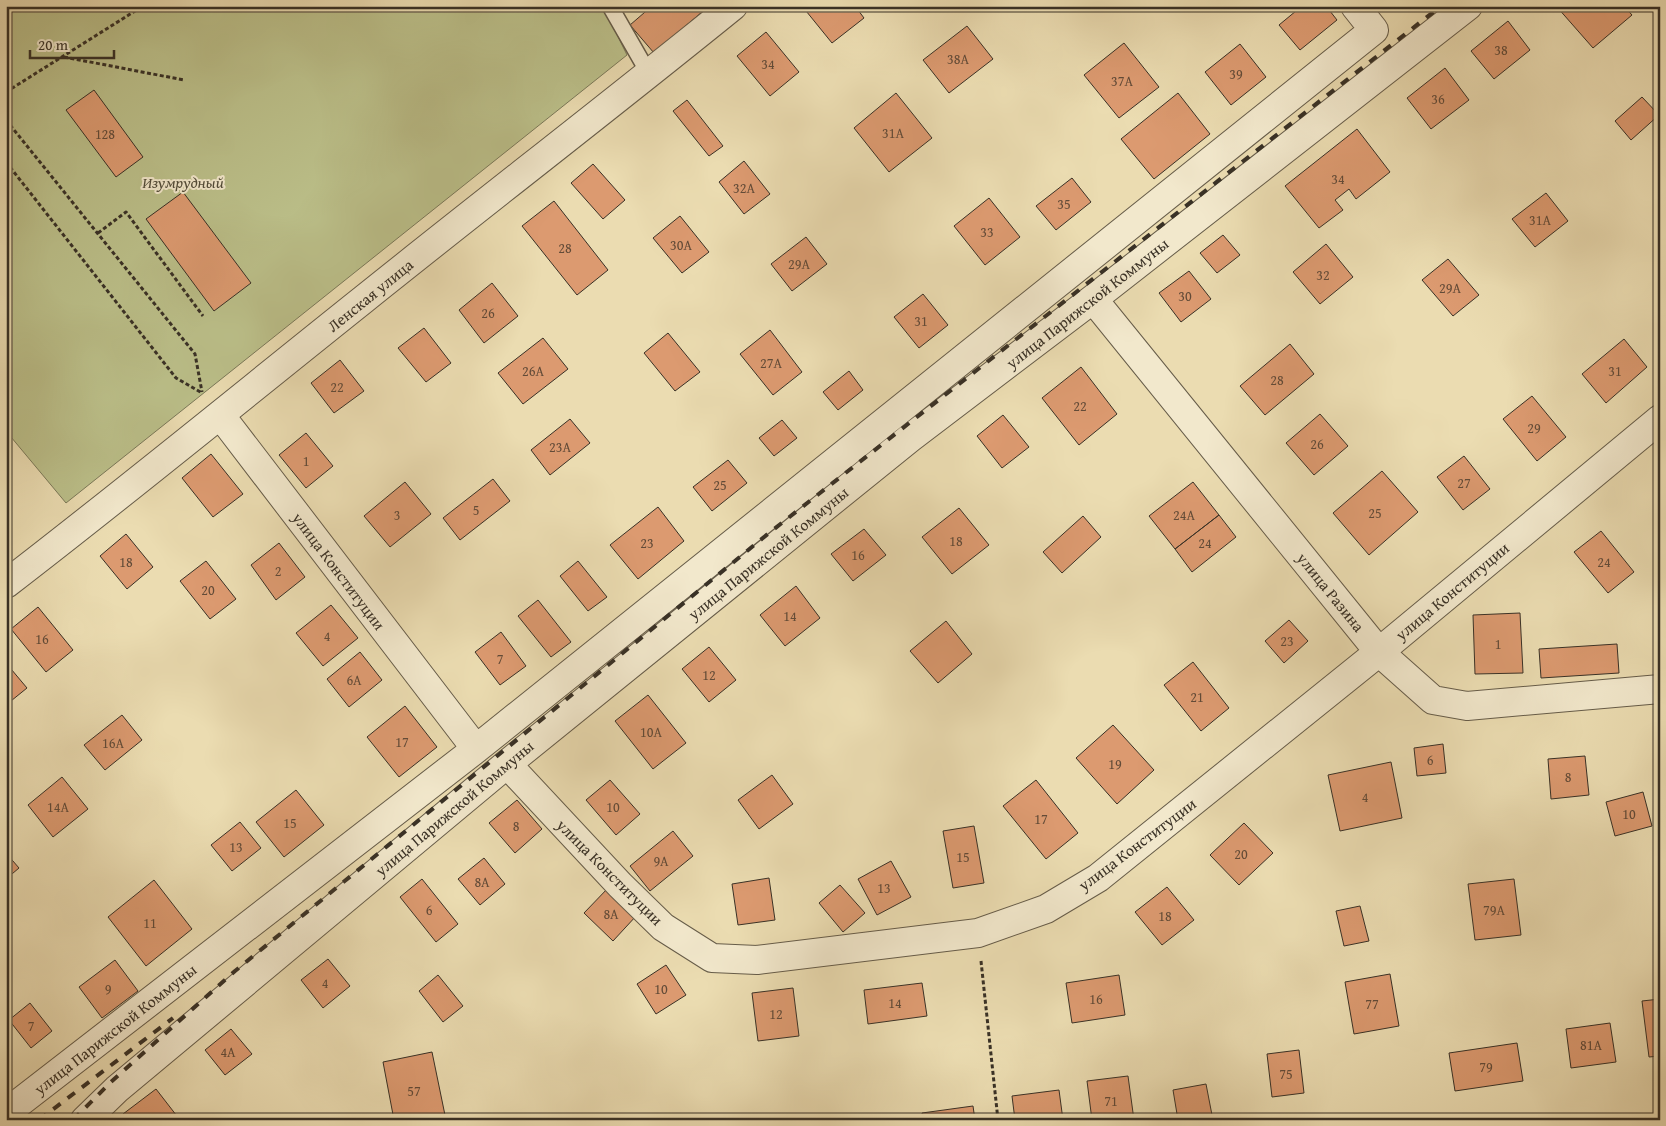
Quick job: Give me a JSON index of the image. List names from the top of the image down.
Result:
{
  "streets": {
    "street": [
      "Ленская улица",
      "улица Парижской Коммуны",
      "улица Конституции",
      "улица Разина"
    ]
  },
  "crossings": [
    ["Ленская улица", "улица Конституции"],
    ["улица Парижской Коммуны", "улица Конституции"],
    ["улица Парижской Коммуны", "улица Разина"],
    ["улица Конституции", "улица Разина"]
  ],
  "parks": ["Изумрудный"],
  "house_numbers": [
    "38",
    "38А",
    "34",
    "39",
    "37А",
    "36",
    "31А",
    "128",
    "34",
    "32А",
    "35",
    "31А",
    "33",
    "30А",
    "28",
    "29А",
    "32",
    "29А",
    "30",
    "26",
    "31",
    "27А",
    "26А",
    "31",
    "28",
    "22",
    "22",
    "29",
    "26",
    "23А",
    "1",
    "27",
    "25",
    "5",
    "25",
    "3",
    "24А",
    "18",
    "23",
    "24",
    "16",
    "18",
    "24",
    "2",
    "20",
    "14",
    "4",
    "16",
    "23",
    "1",
    "7",
    "12",
    "6А",
    "21",
    "10А",
    "17",
    "16А",
    "6",
    "19",
    "8",
    "4",
    "14А",
    "10",
    "10",
    "17",
    "15",
    "8",
    "13",
    "20",
    "15",
    "9А",
    "8А",
    "13",
    "6",
    "79А",
    "8А",
    "18",
    "11",
    "4",
    "9",
    "10",
    "16",
    "14",
    "77",
    "12",
    "7",
    "81А",
    "4А",
    "79",
    "75",
    "57",
    "71"
  ],
  "scale_bar": "20 m"
}
